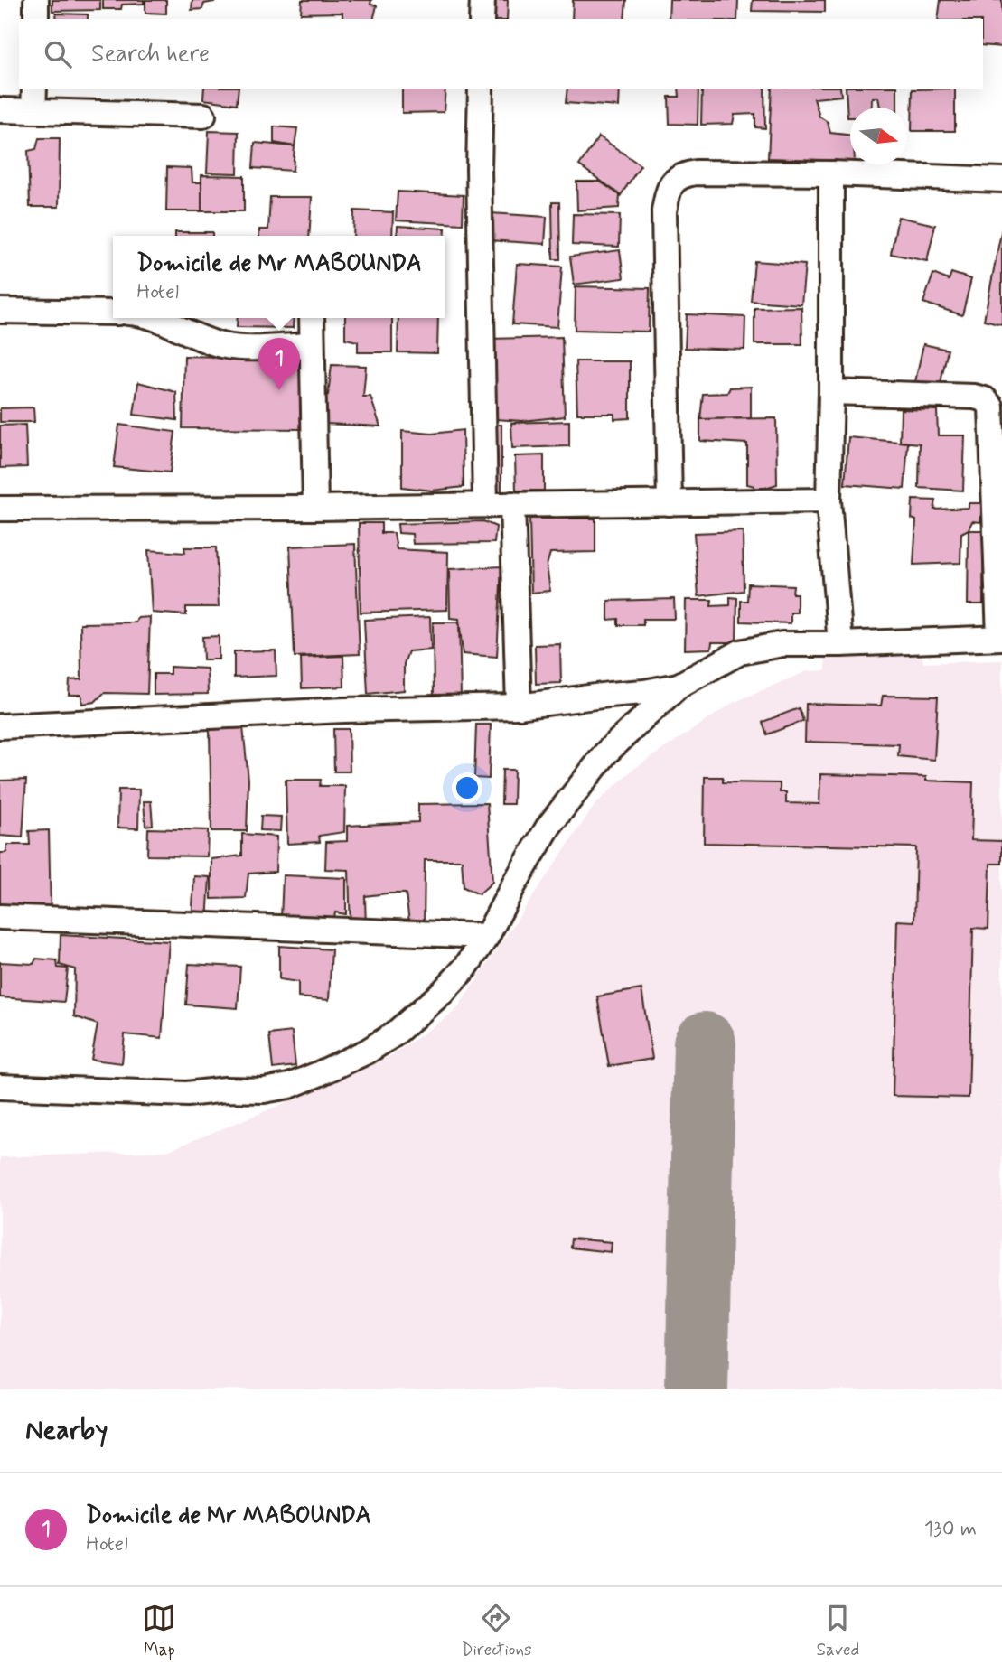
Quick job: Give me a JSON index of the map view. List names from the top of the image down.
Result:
{
  "north": "right",
  "page": {
    "search": "Search here",
    "popup": ["Domicile de Mr MABOUNDA", "Hotel"],
    "pins": "1",
    "heading": "Nearby",
    "list": [
      {
        "mark": "1",
        "name": "Domicile de Mr MABOUNDA",
        "note": "Hotel",
        "value": "130 m"
      }
    ],
    "nav": ["Map", "Directions", "Saved"]
  }
}
